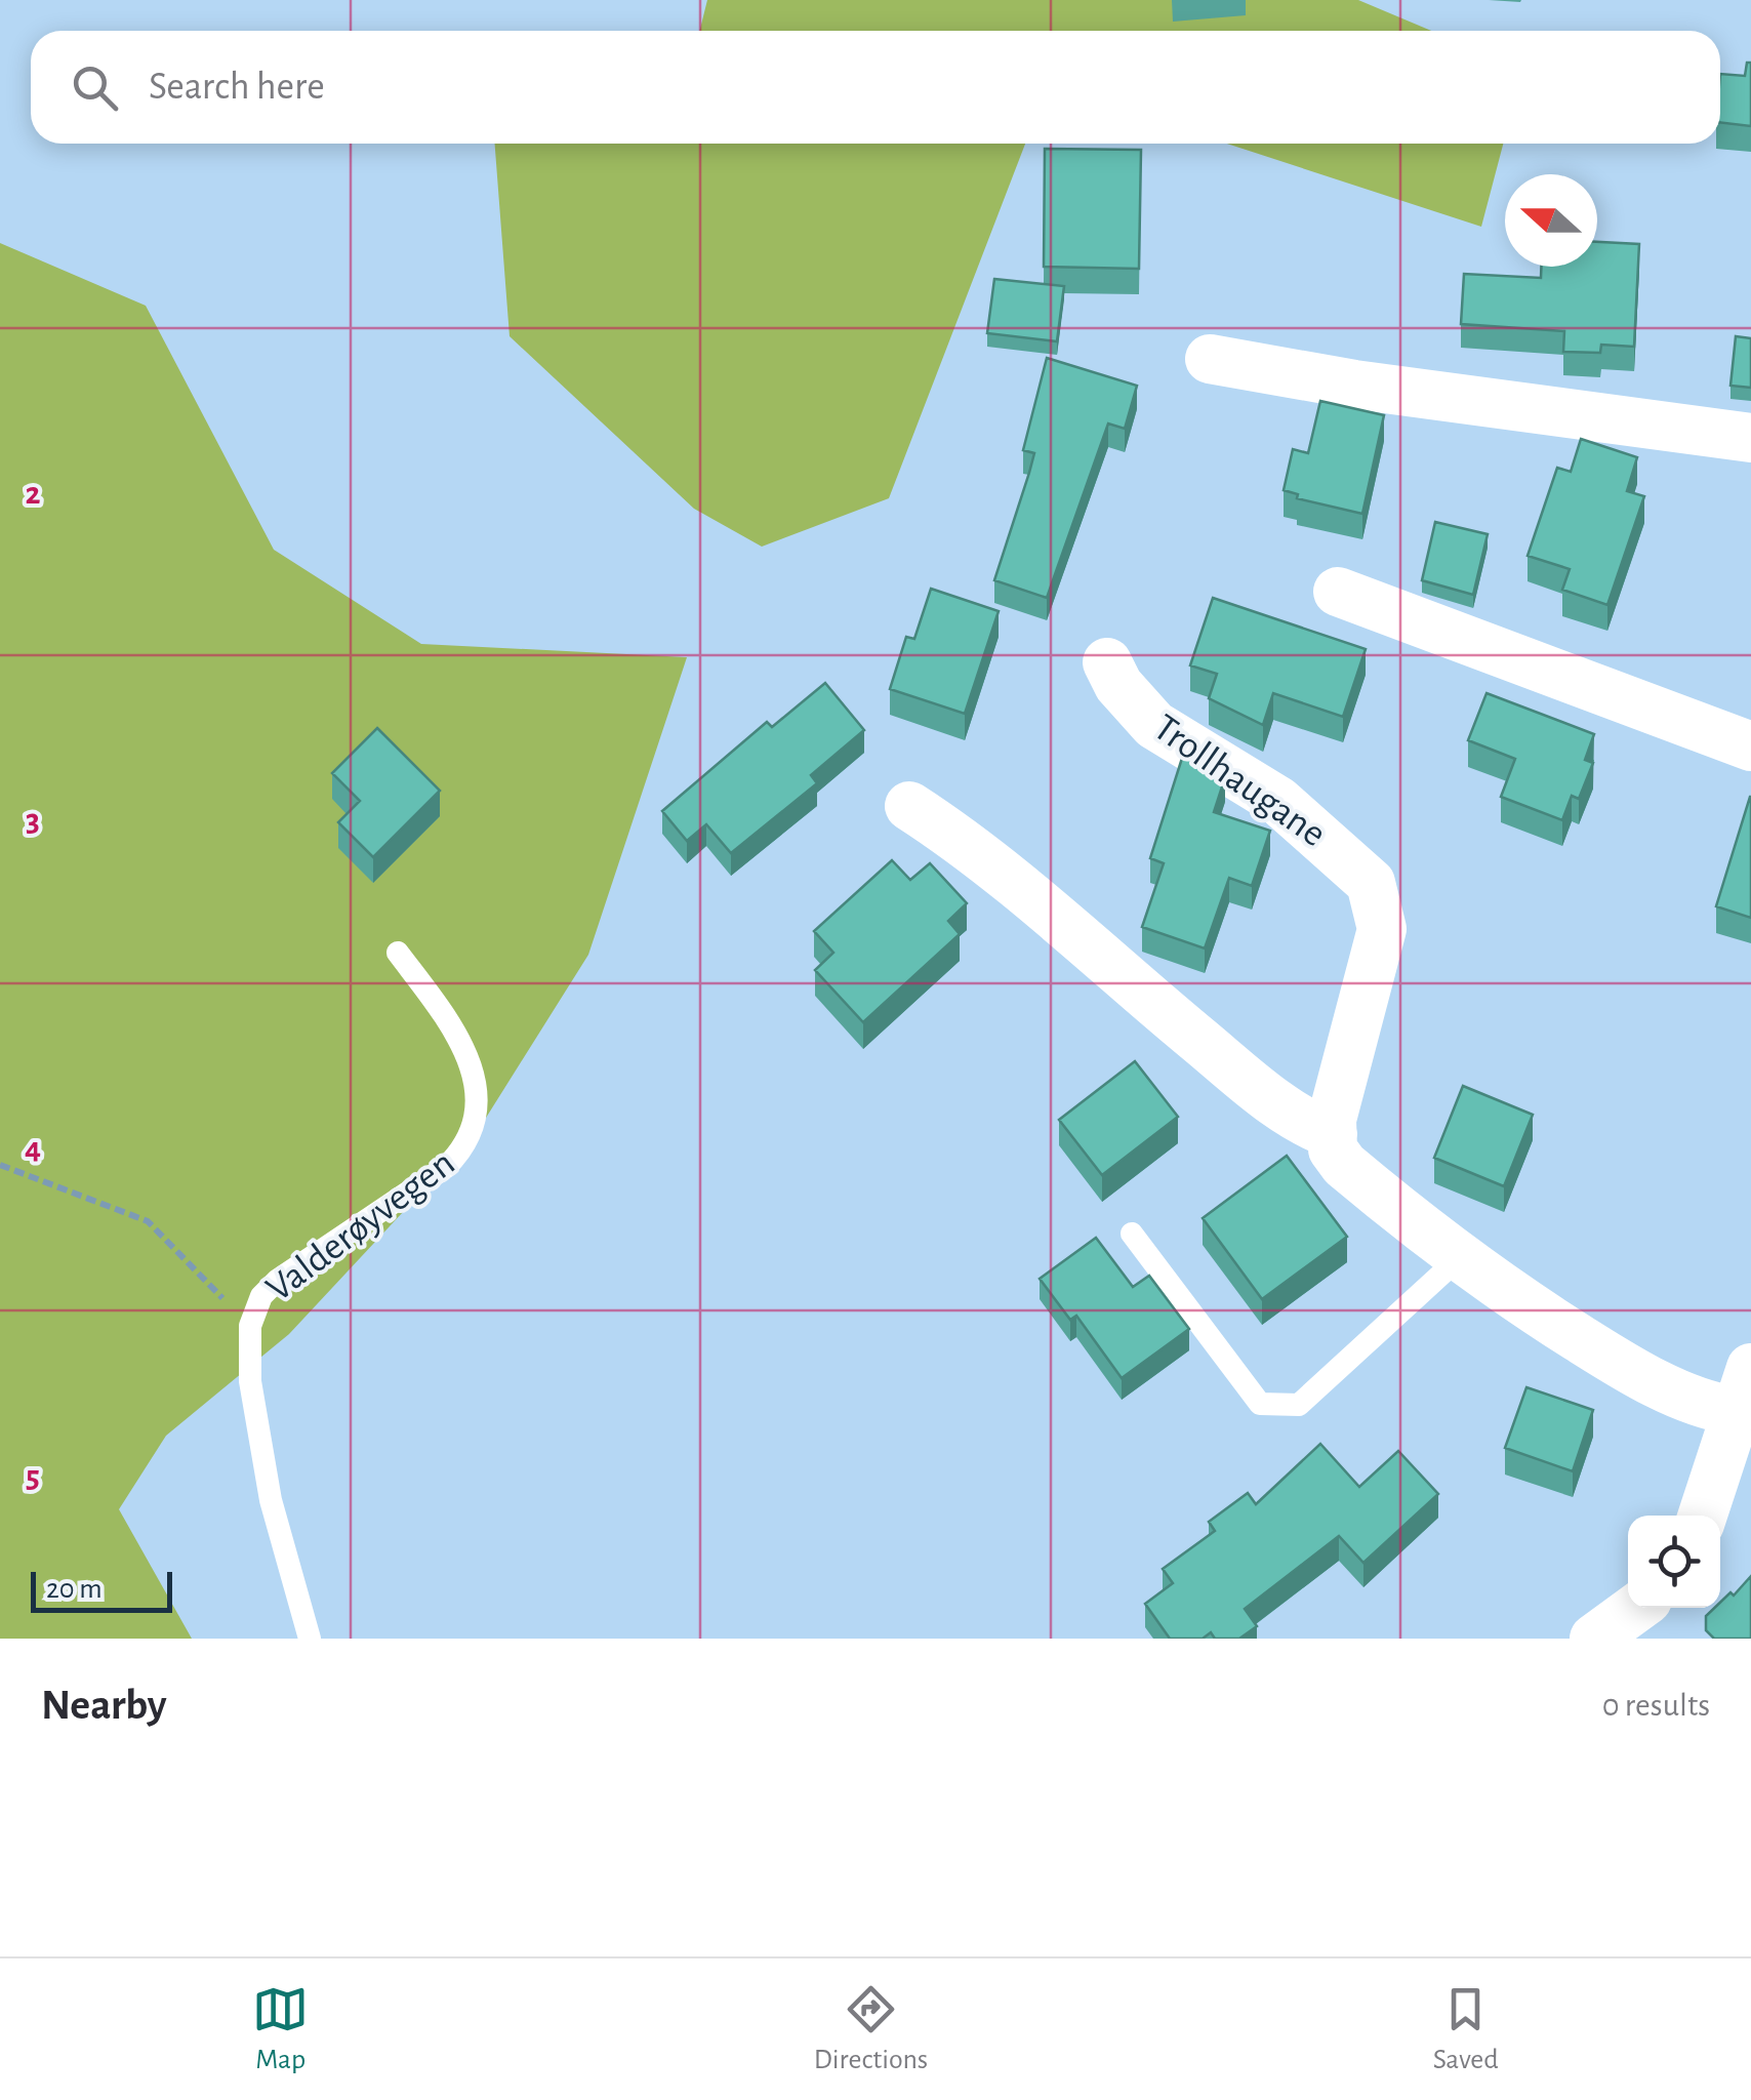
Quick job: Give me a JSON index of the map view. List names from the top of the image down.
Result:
{
  "streets": {
    "street": ["Trollhaugane"],
    "lane": ["Valderøyvegen"]
  },
  "scale_bar": "20 m",
  "north": "left",
  "page": {
    "search": "Search here",
    "scale": "20 m",
    "heading": ["Nearby", "0 results"],
    "nav": ["Map", "Directions", "Saved"]
  },
  "grid": {
    "rows": [
      "2",
      "3",
      "4",
      "5"
    ]
  }
}
